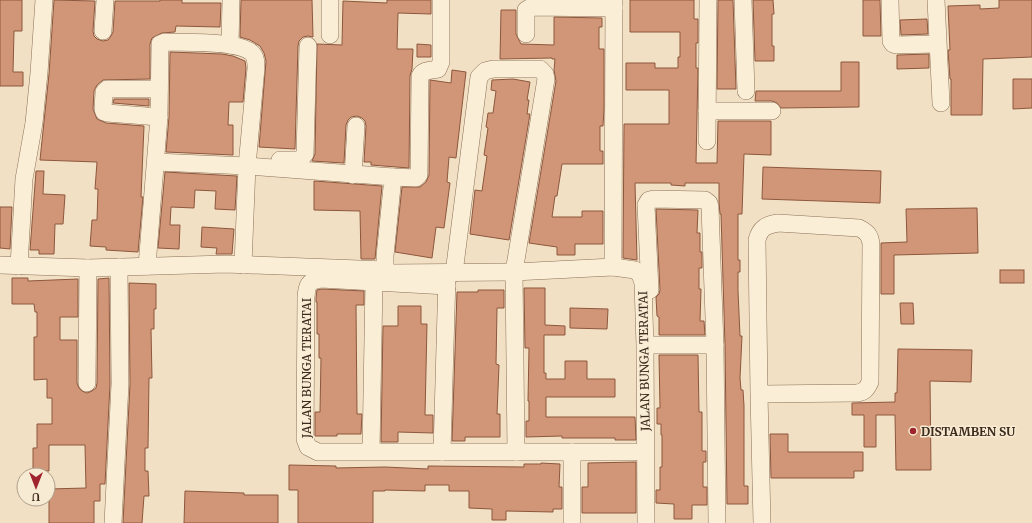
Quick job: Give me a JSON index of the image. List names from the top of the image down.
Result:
{
  "streets": {
    "street": ["JALAN BUNGA TERATAI"]
  },
  "places": ["DISTAMBEN SU"],
  "north": "bottom"
}
